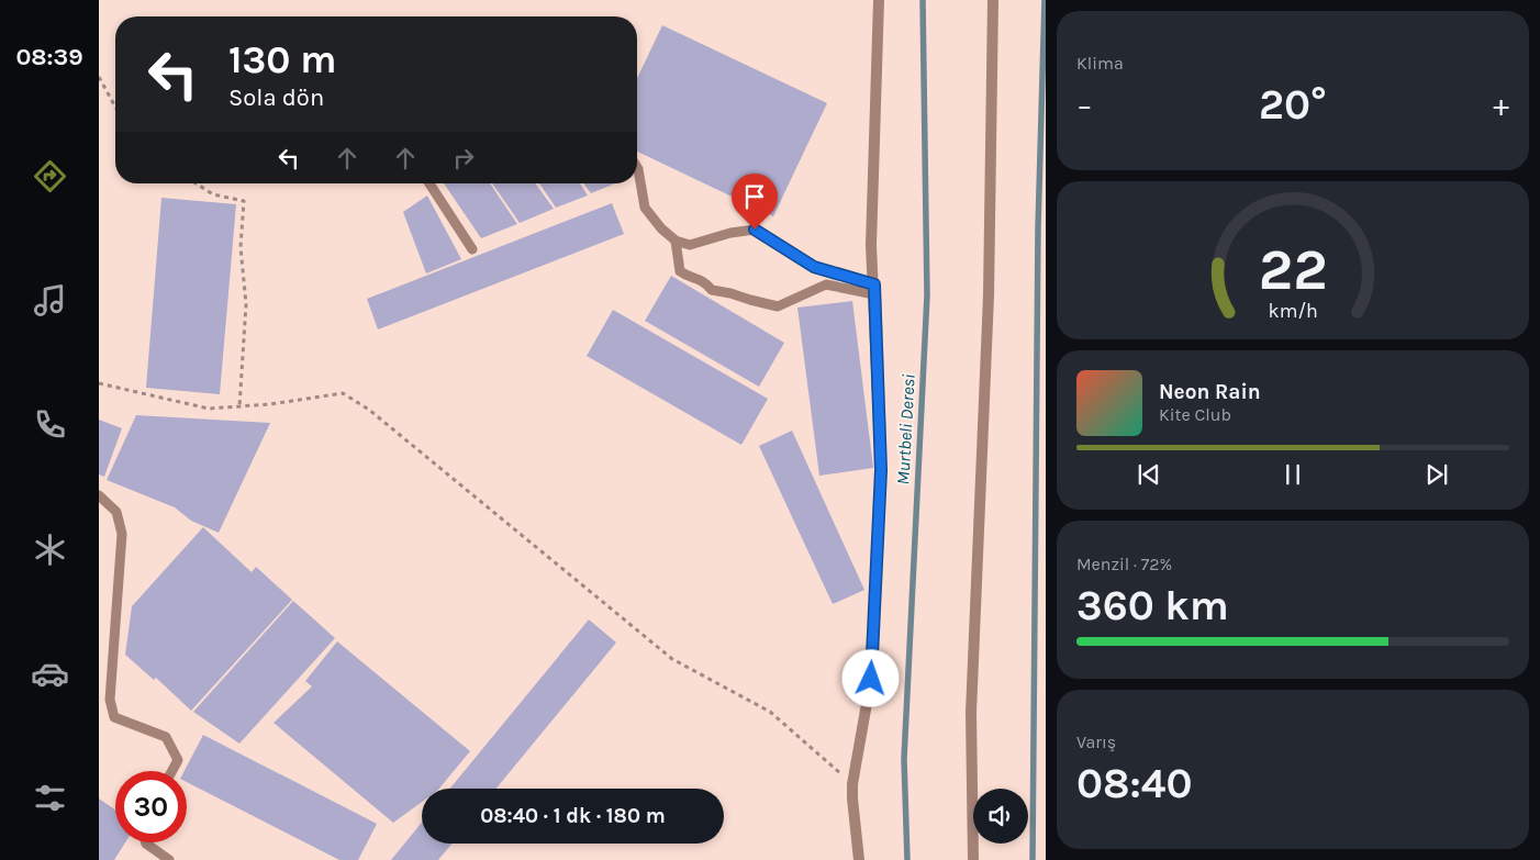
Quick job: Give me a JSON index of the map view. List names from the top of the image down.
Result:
{
  "water": ["Murtbeli Deresi"],
  "page": {
    "tabs": "08:39",
    "tile": [
      "Klima",
      ["Menzil · 72%", "360 km"],
      ["Varış", "08:40"]
    ],
    "turn": ["130 m", "Sola dön"],
    "heat": ["−", "20°", "+"],
    "song": ["Neon Rain", "Kite Club"],
    "limit": "30",
    "trip": "08:40 · 1 dk · 180 m",
    "gauge": ["22", "km/h"]
  }
}
